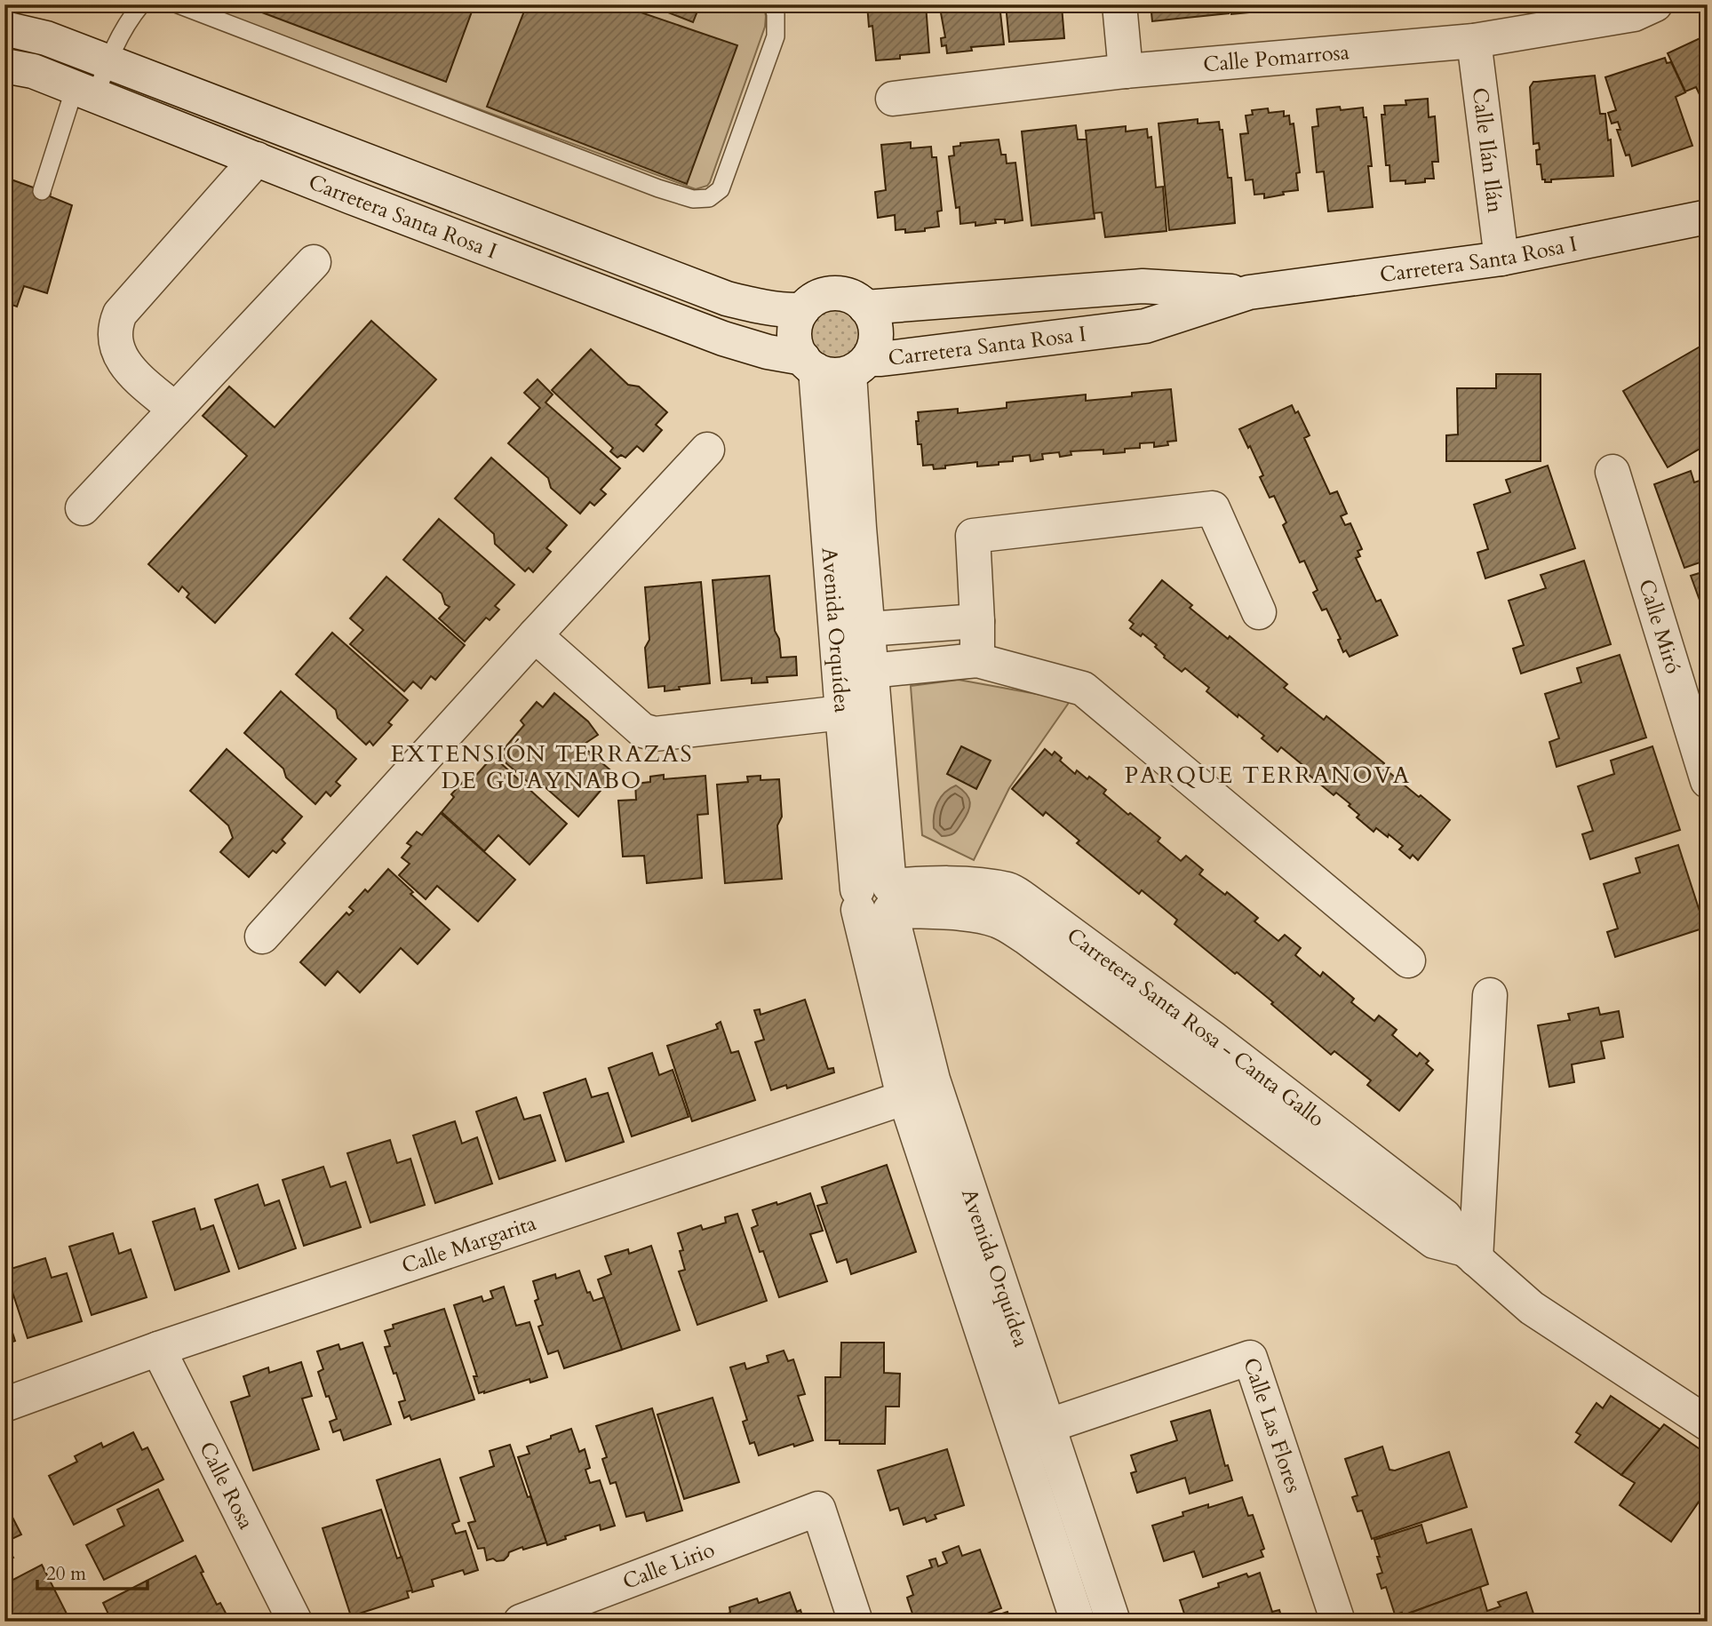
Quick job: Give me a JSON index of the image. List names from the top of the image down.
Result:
{
  "streets": {
    "street": [
      "Calle Pomarrosa",
      "Calle Ilán Ilán",
      "Carretera Santa Rosa I",
      "Calle Miró",
      "Avenida Orquídea",
      "Carretera Santa Rosa - Canta Gallo",
      "Calle Margarita",
      "Calle Las Flores",
      "Calle Rosa",
      "Calle Lirio"
    ]
  },
  "crossings": [
    ["Calle Pomarrosa", "Calle Ilán Ilán"],
    ["Calle Ilán Ilán", "Carretera Santa Rosa I"],
    ["Carretera Santa Rosa I", "Avenida Orquídea"],
    ["Avenida Orquídea", "Carretera Santa Rosa - Canta Gallo"],
    ["Avenida Orquídea", "Calle Margarita"],
    ["Avenida Orquídea", "Calle Las Flores"],
    ["Calle Margarita", "Calle Rosa"]
  ],
  "districts": ["EXTENSIÓN TERRAZAS DE GUAYNABO", "PARQUE TERRANOVA"],
  "scale_bar": "20 m"
}
